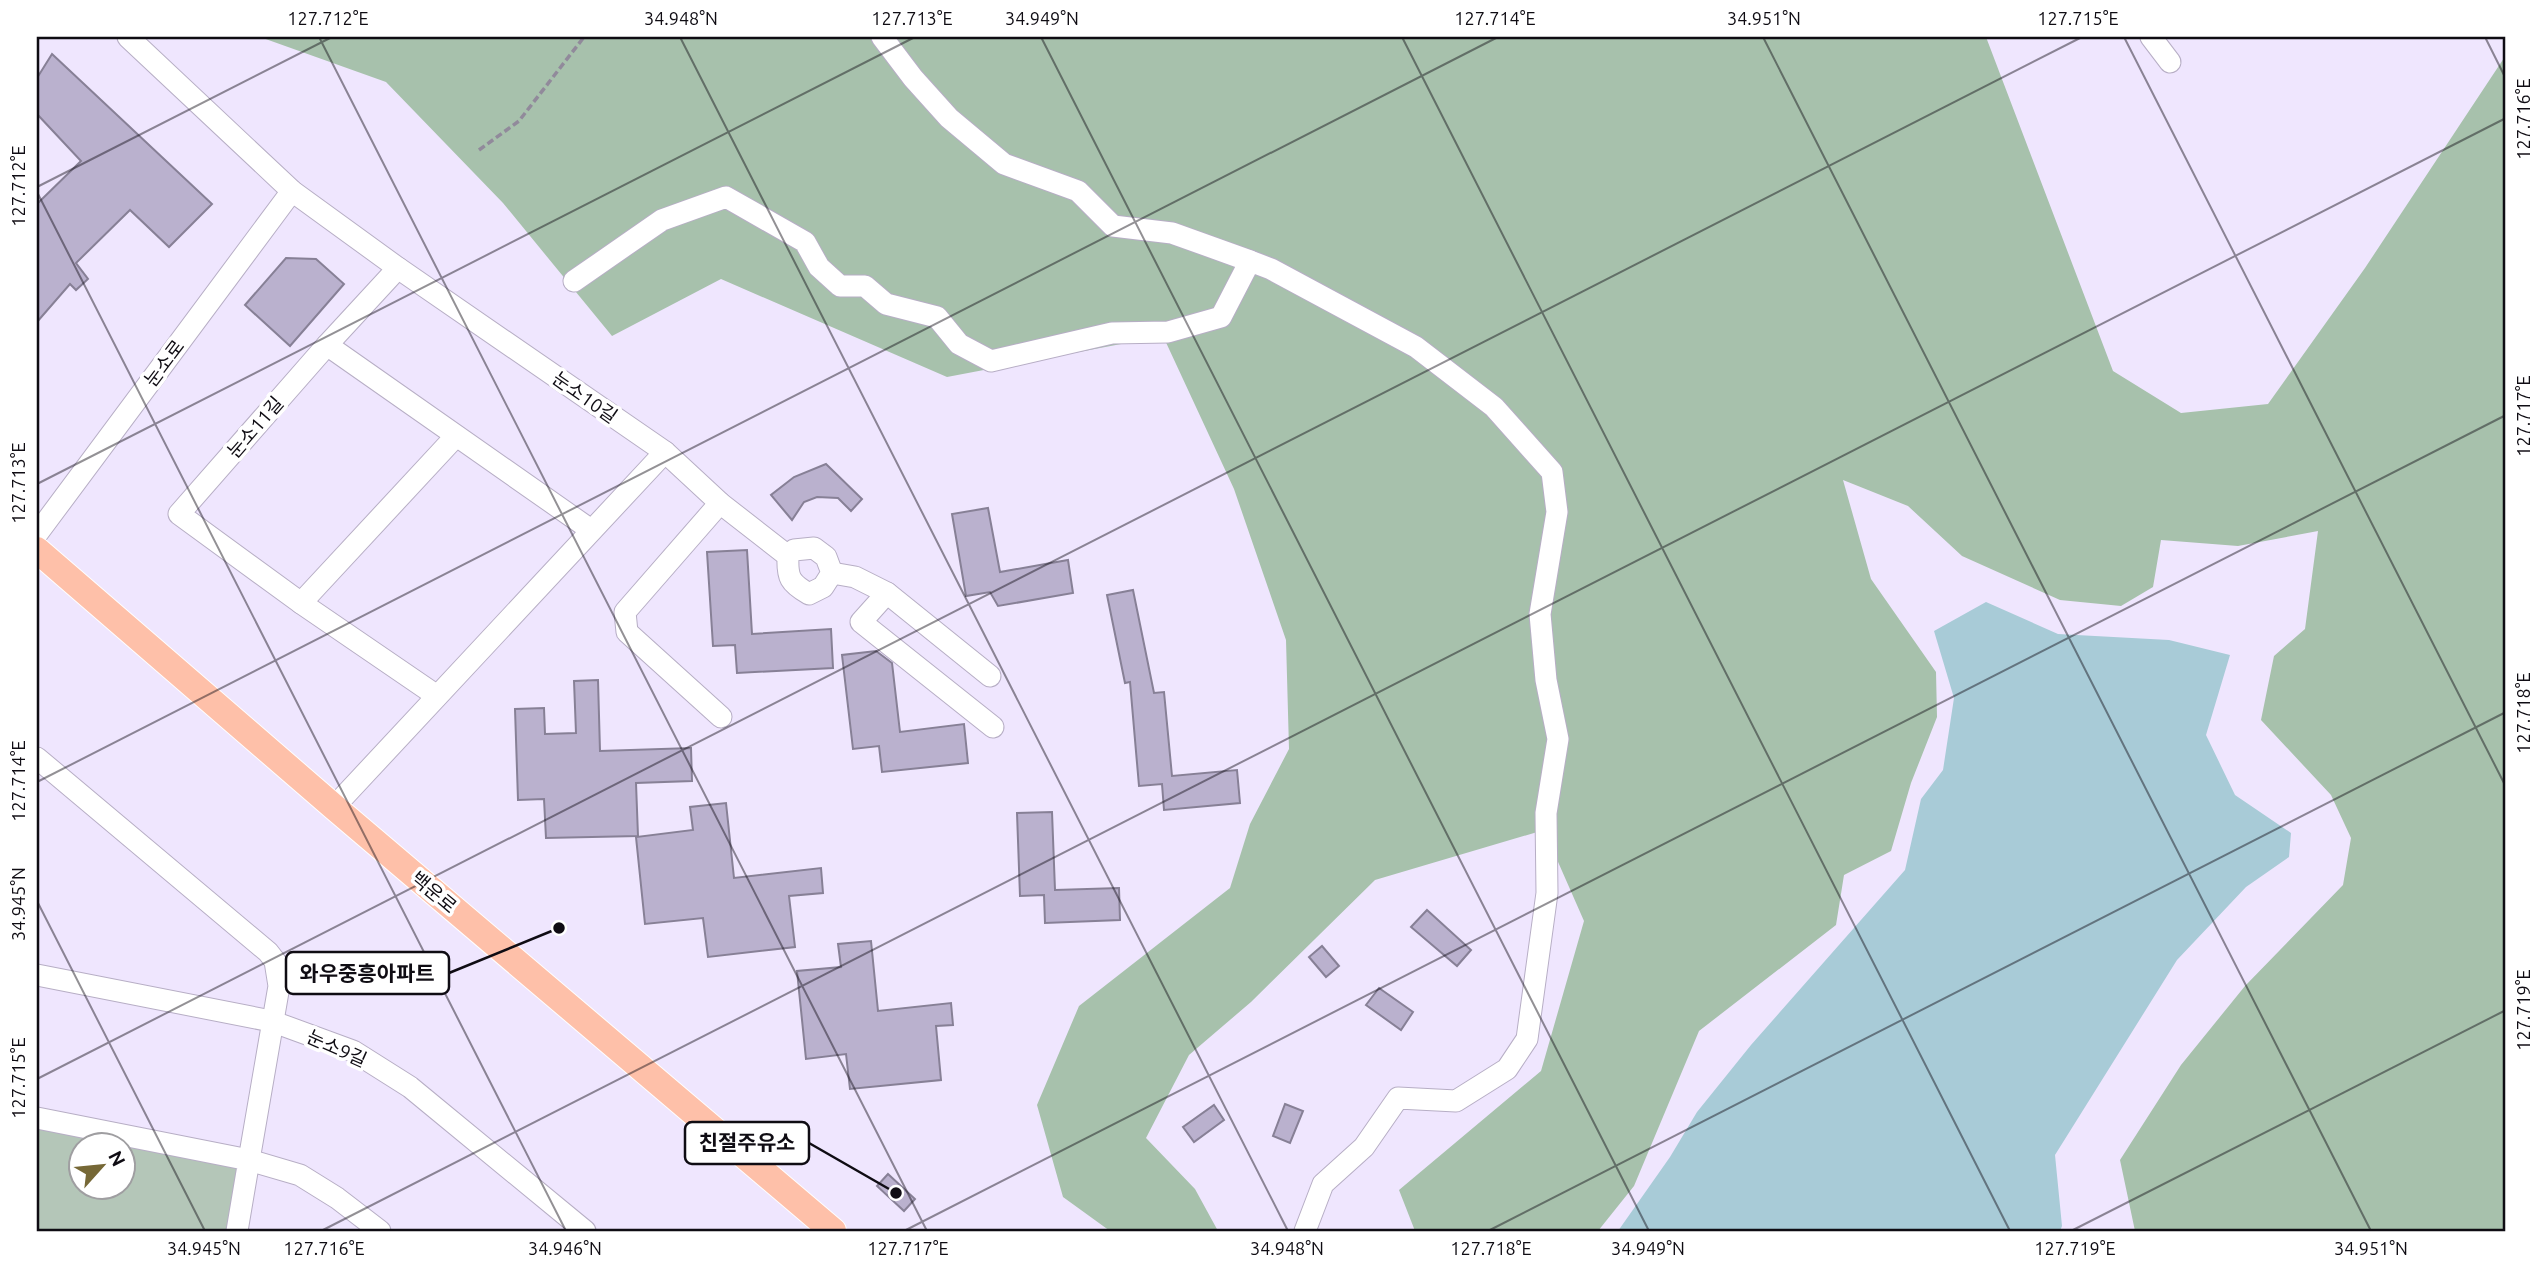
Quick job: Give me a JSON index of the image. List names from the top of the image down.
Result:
{
  "streets": {
    "main road": ["백운로"],
    "street": [
      "눈소로",
      "눈소10길",
      "눈소11길",
      "눈소9길"
    ]
  },
  "crossings": [
    ["눈소로", "눈소10길"]
  ],
  "places": ["와우중흥아파트", "친절주유소"],
  "north": "top right",
  "coordinates": [
    "127.712°E",
    "34.948°N",
    "127.713°E",
    "34.949°N",
    "127.714°E",
    "34.951°N",
    "127.715°E",
    "127.716°E",
    "127.717°E",
    "127.718°E",
    "34.945°N",
    "127.719°E",
    "34.946°N"
  ]
}
